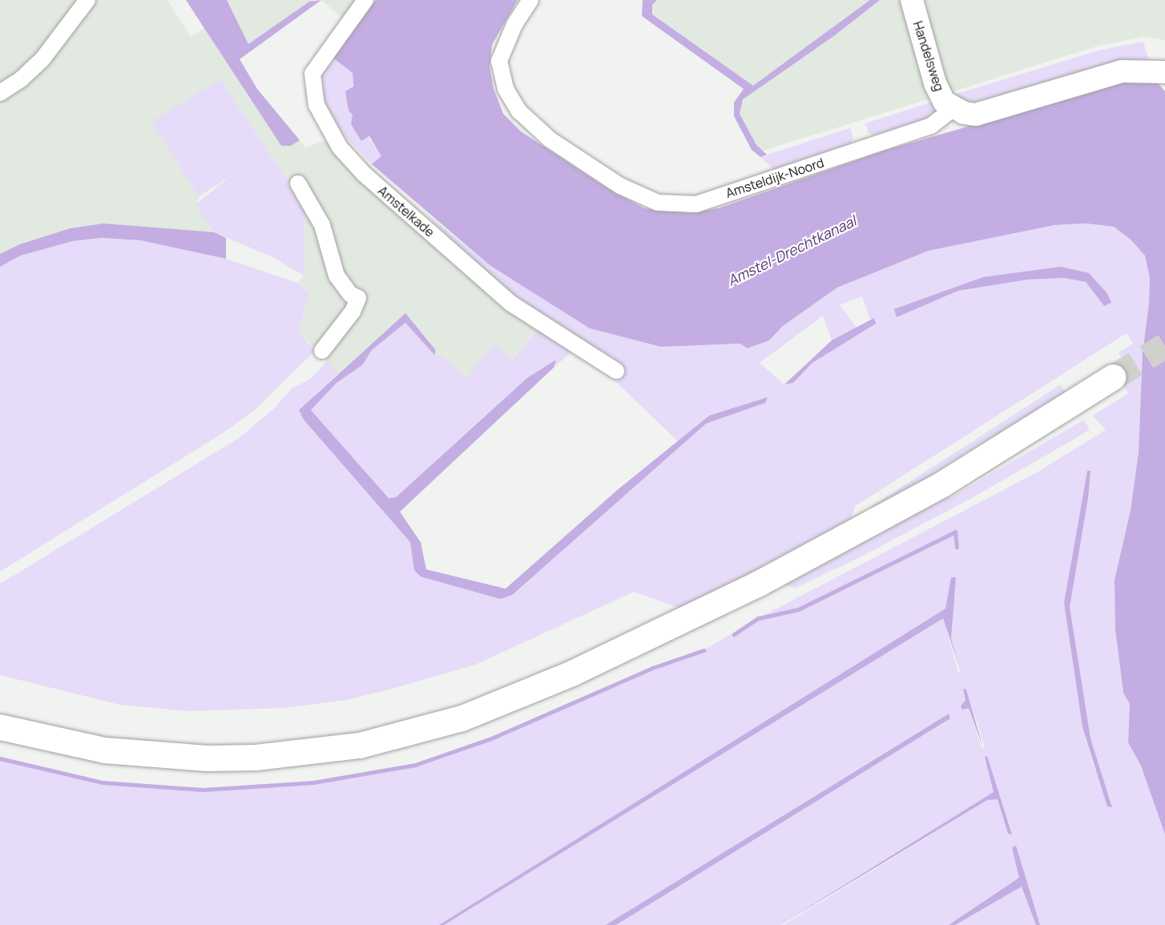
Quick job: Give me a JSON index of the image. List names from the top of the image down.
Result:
{
  "streets": {
    "street": ["Handelsweg", "Amsteldijk-Noord", "Amstelkade"]
  },
  "crossings": [
    ["Handelsweg", "Amsteldijk-Noord"]
  ],
  "water": ["Amstel-Drechtkanaal"]
}
